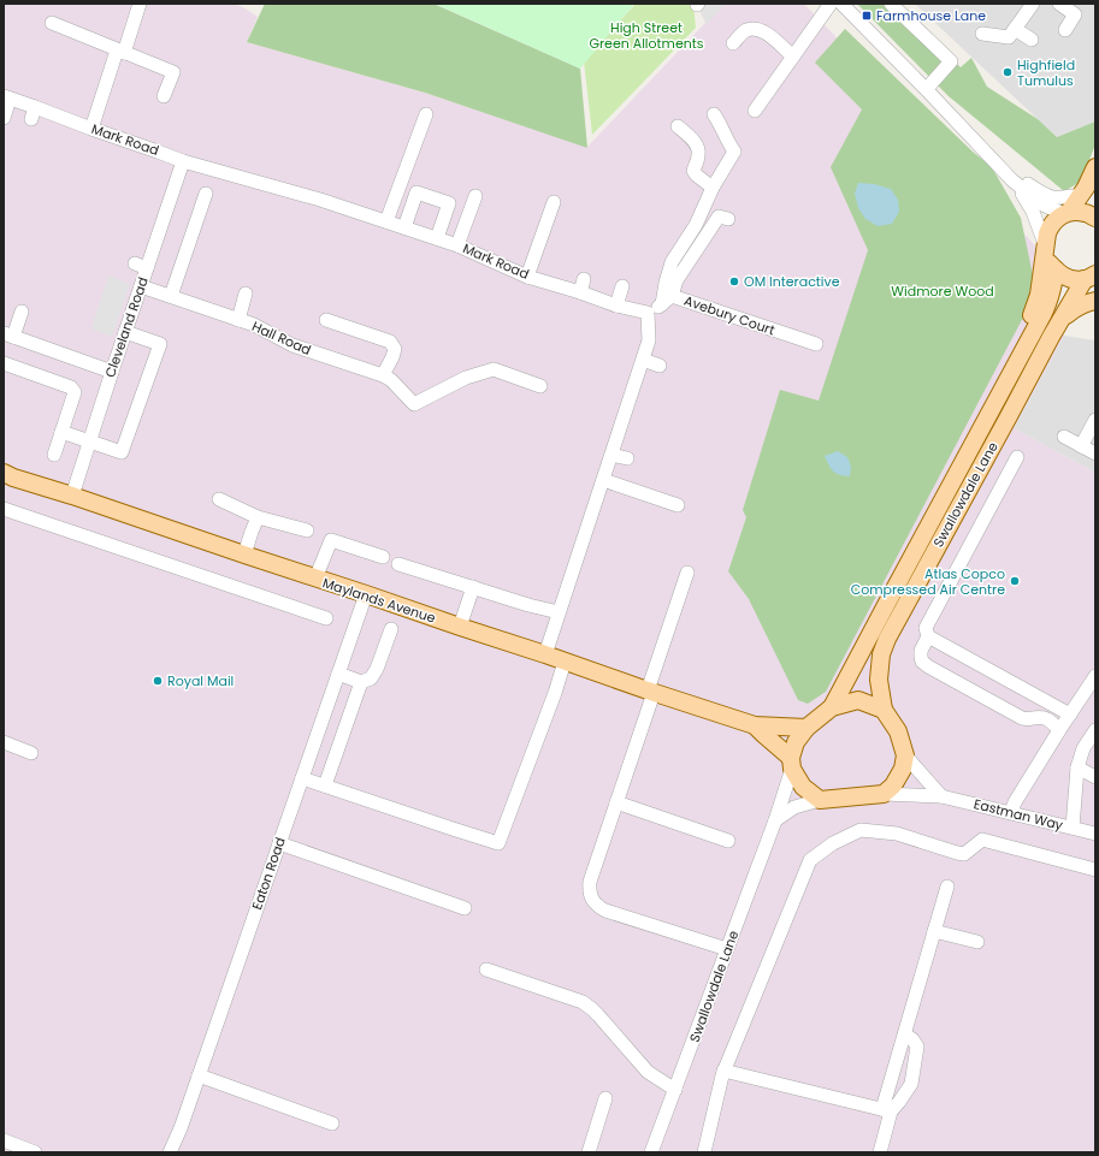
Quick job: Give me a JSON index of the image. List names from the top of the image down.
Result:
{
  "streets": {
    "main road": ["Swallowdale Lane", "Maylands Avenue"],
    "street": [
      "Mark Road",
      "Avebury Court",
      "Cleveland Road",
      "Hall Road",
      "Eastman Way",
      "Eaton Road"
    ]
  },
  "crossings": [
    ["Mark Road", "Cleveland Road"],
    ["Cleveland Road", "Hall Road"],
    ["Cleveland Road", "Maylands Avenue"],
    ["Swallowdale Lane", "Maylands Avenue"],
    ["Swallowdale Lane", "Eastman Way"],
    ["Maylands Avenue", "Eastman Way"],
    ["Maylands Avenue", "Eaton Road"]
  ],
  "parks": ["High Street Green Allotments", "Widmore Wood"],
  "places": {
    "transit": ["Farmhouse Lane"],
    "other": [
      "Highfield Tumulus",
      "OM Interactive",
      "Atlas Copco Compressed Air Centre",
      "Royal Mail"
    ]
  }
}
